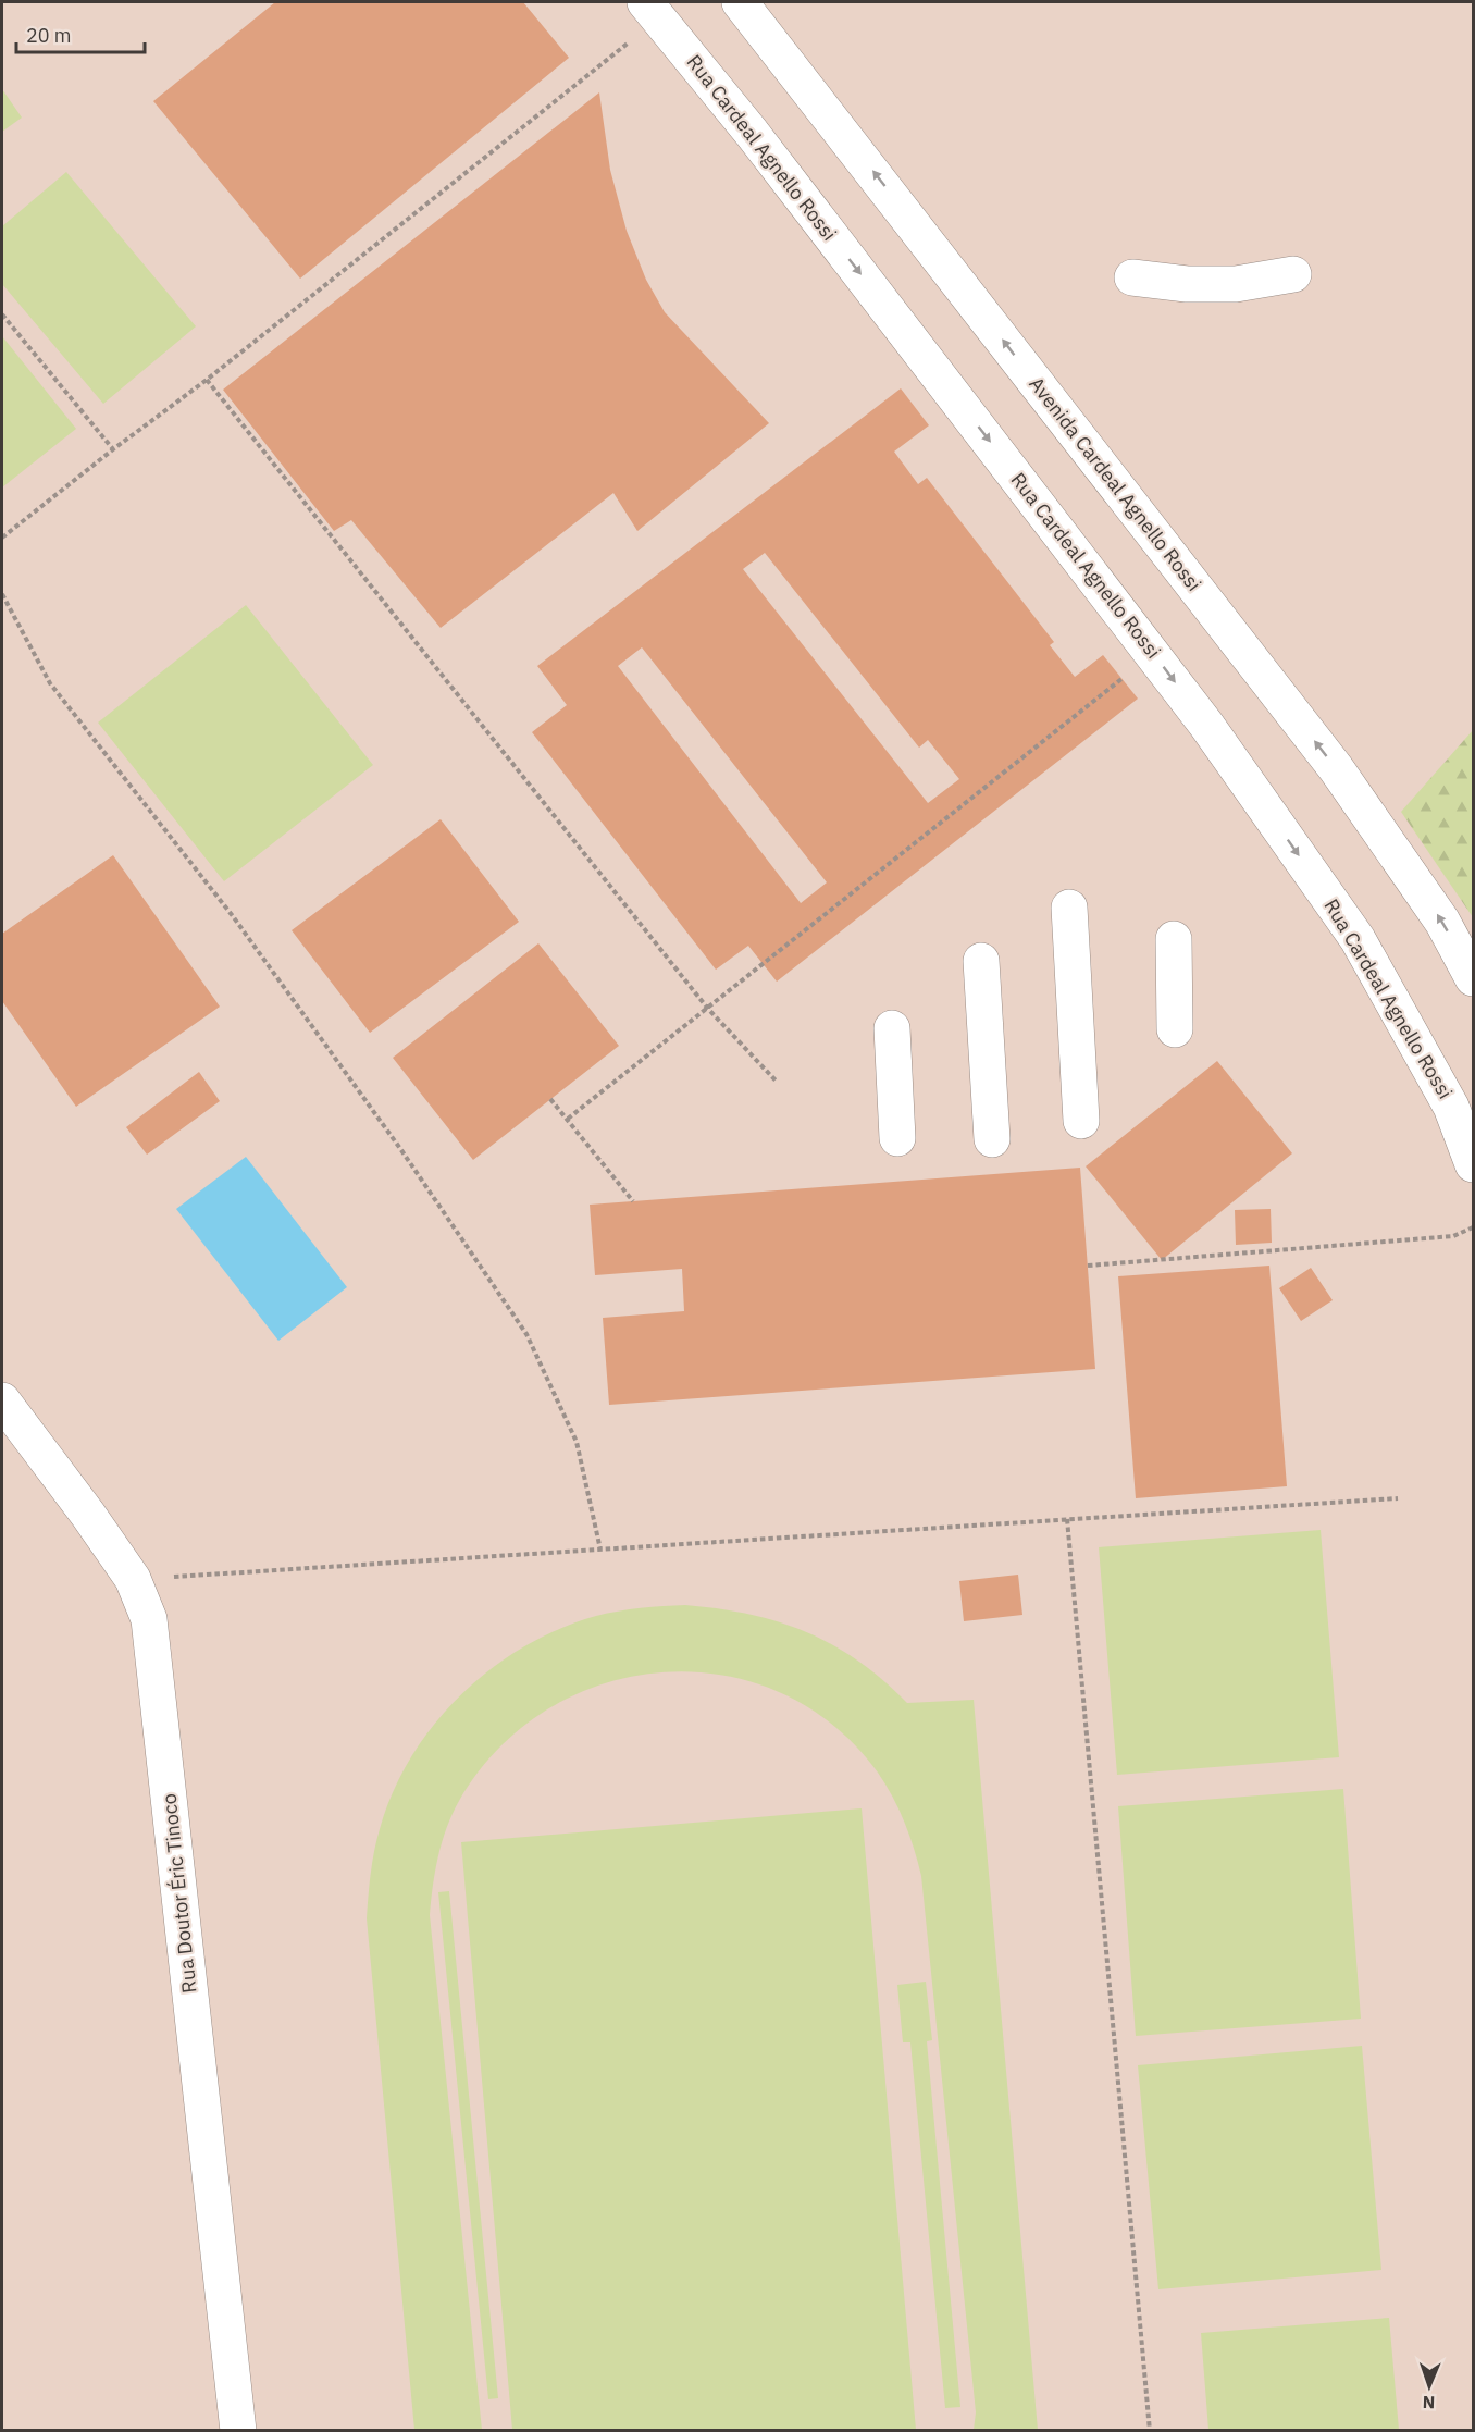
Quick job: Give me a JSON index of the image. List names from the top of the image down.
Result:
{
  "streets": {
    "street": ["Rua Cardeal Agnello Rossi", "Avenida Cardeal Agnello Rossi", "Rua Doutor Éric Tinoco"]
  },
  "one_way": ["Rua Cardeal Agnello Rossi", "Avenida Cardeal Agnello Rossi"],
  "scale_bar": "20 m",
  "north": "bottom"
}
